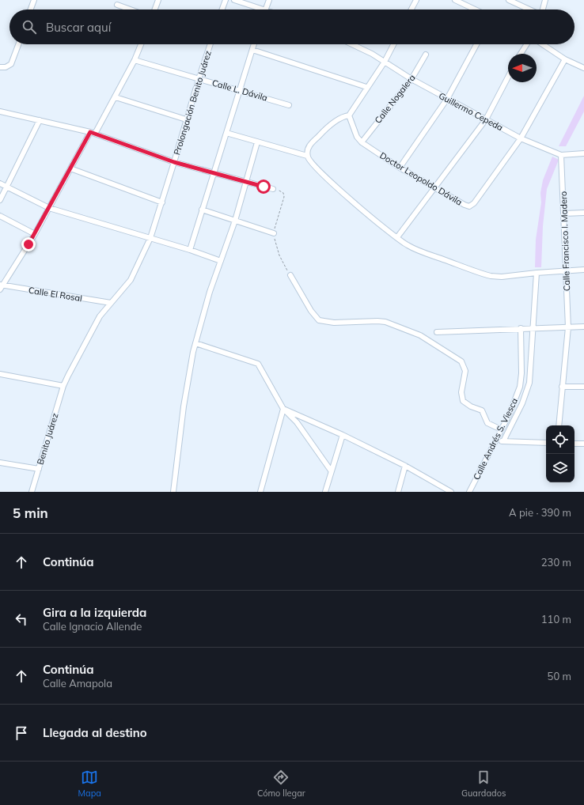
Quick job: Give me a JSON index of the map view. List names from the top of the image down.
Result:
{
  "streets": {
    "street": [
      "Calle L. Dávila",
      "Calle Nogalera",
      "Prolongación Benito Juárez",
      "Guillermo Cepeda",
      "Doctor Leopoldo Dávila",
      "Calle Francisco I. Madero",
      "Calle El Rosal",
      "Benito Juárez",
      "Calle Andrés S. Viesca"
    ]
  },
  "crossings": [
    ["Calle L. Dávila", "Prolongación Benito Juárez"],
    ["Calle Nogalera", "Guillermo Cepeda"],
    ["Calle Nogalera", "Doctor Leopoldo Dávila"],
    ["Prolongación Benito Juárez", "Calle El Rosal"],
    ["Prolongación Benito Juárez", "Benito Juárez"],
    ["Guillermo Cepeda", "Doctor Leopoldo Dávila"],
    ["Guillermo Cepeda", "Calle Francisco I. Madero"]
  ],
  "north": "left",
  "page": {
    "search": "Buscar aquí",
    "heading": ["5 min", "A pie · 390 m"],
    "list": [
      ["Continúa", "230 m"],
      ["Gira a la izquierda", "Calle Ignacio Allende", "110 m"],
      ["Continúa", "Calle Amapola", "50 m"],
      "Llegada al destino"
    ],
    "nav": ["Mapa", "Cómo llegar", "Guardados"]
  }
}
